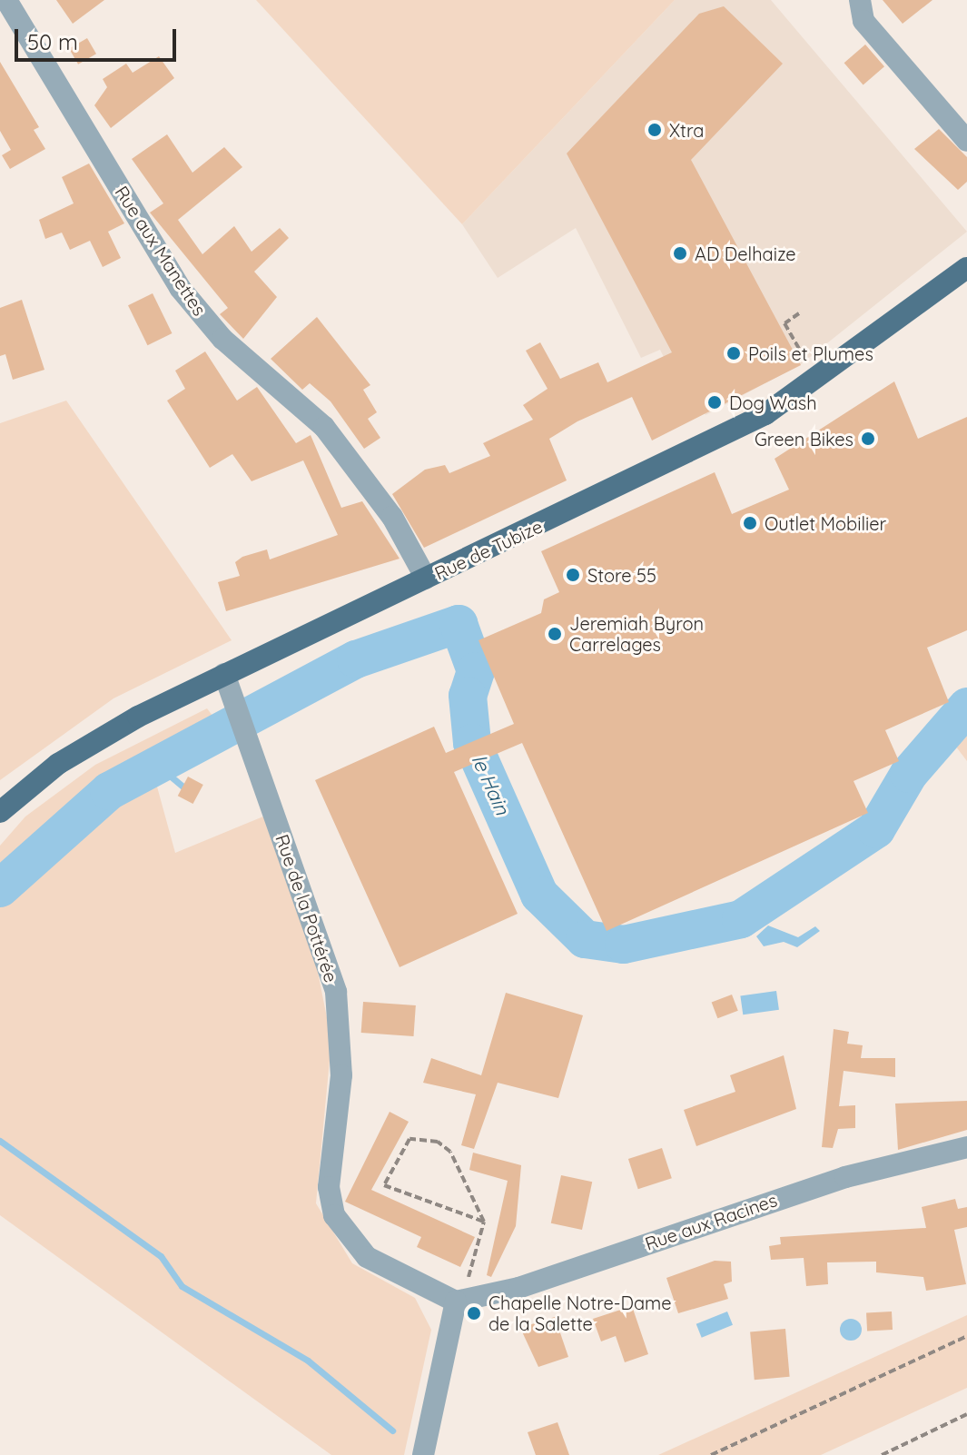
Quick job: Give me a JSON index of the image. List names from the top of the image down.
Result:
{
  "streets": {
    "main road": ["Rue de Tubize"],
    "street": ["Rue aux Manettes", "Rue de la Pottérée", "Rue aux Racines"]
  },
  "crossings": [
    ["Rue aux Manettes", "Rue de Tubize"],
    ["Rue de Tubize", "Rue de la Pottérée"],
    ["Rue de la Pottérée", "Rue aux Racines"]
  ],
  "water": ["le Hain"],
  "places": [
    "Xtra",
    "AD Delhaize",
    "Poils et Plumes",
    "Dog Wash",
    "Green Bikes",
    "Outlet Mobilier",
    "Store 55",
    "Jeremiah Byron Carrelages",
    "Chapelle Notre-Dame de la Salette"
  ],
  "scale_bar": "50 m"
}
